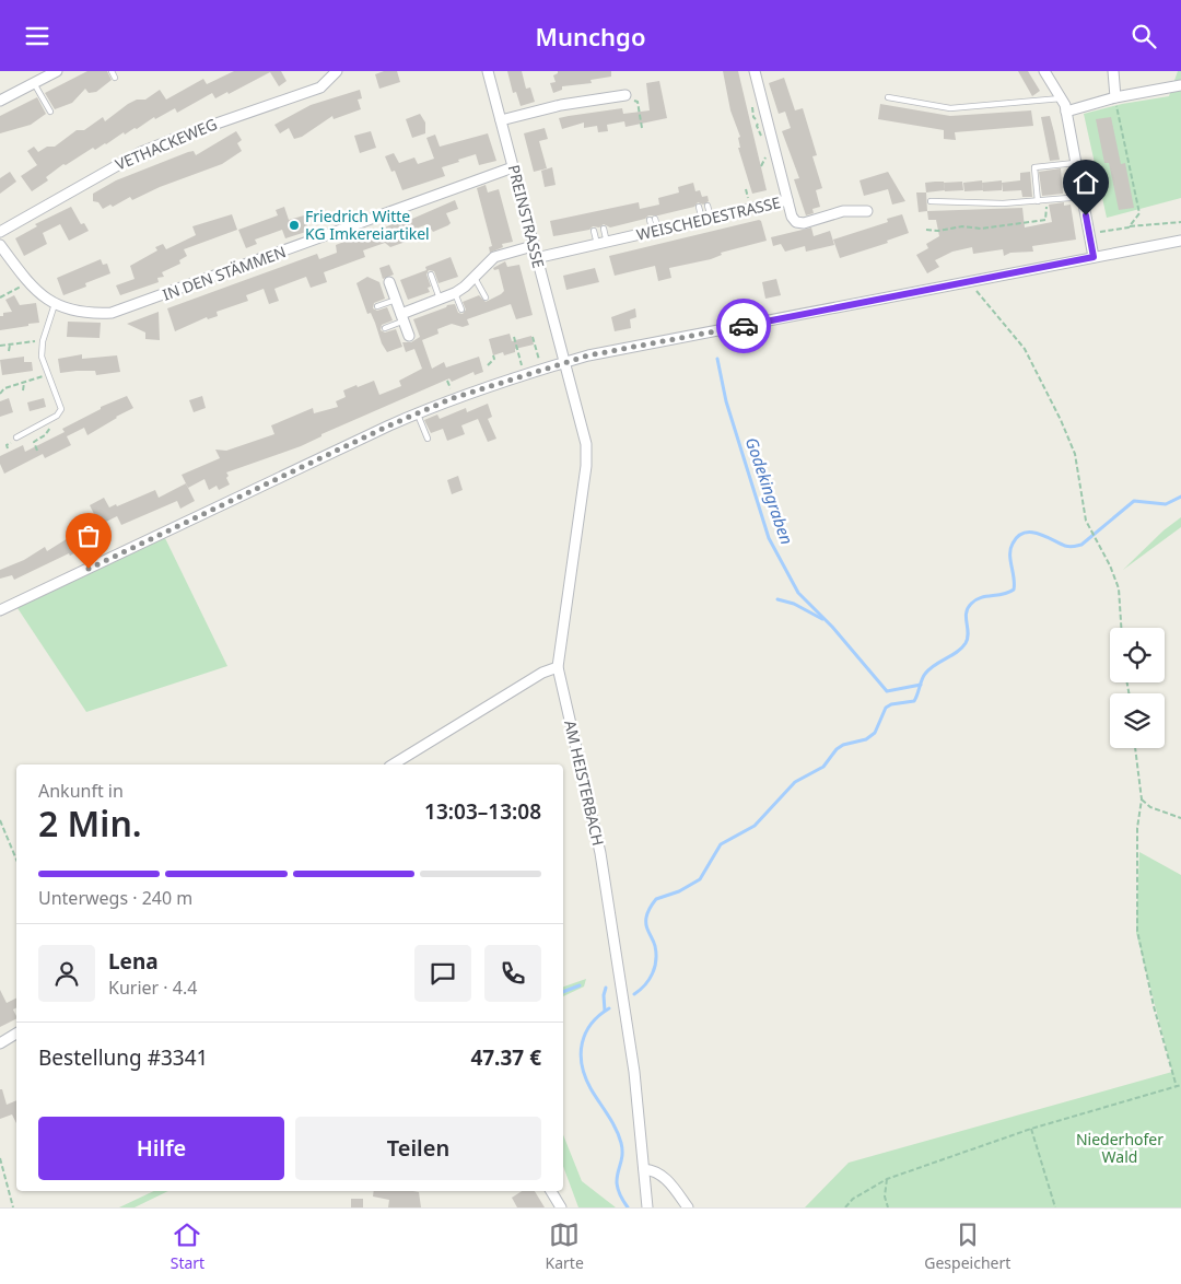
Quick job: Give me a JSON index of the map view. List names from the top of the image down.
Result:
{
  "streets": {
    "street": [
      "VETHACKEWEG",
      "PREINSTRASSE",
      "WEISCHEDESTRASSE",
      "IN DEN STÄMMEN",
      "AM HEISTERBACH"
    ]
  },
  "crossings": [
    ["PREINSTRASSE", "WEISCHEDESTRASSE"],
    ["PREINSTRASSE", "IN DEN STÄMMEN"],
    ["PREINSTRASSE", "AM HEISTERBACH"]
  ],
  "water": ["Godekingraben"],
  "parks": ["Niederhofer Wald"],
  "places": ["Friedrich Witte KG Imkereiartikel"],
  "page": {
    "header": "Munchgo",
    "heading": ["2 Min.", "Ankunft in", "13:03–13:08"],
    "panel": [
      "Lena",
      "Kurier · 4.4",
      "Bestellung #3341",
      "47.37 €"
    ],
    "bar": "Unterwegs · 240 m",
    "buttons": ["Hilfe", "Teilen"],
    "tabs": ["Start", "Karte", "Gespeichert"]
  }
}
